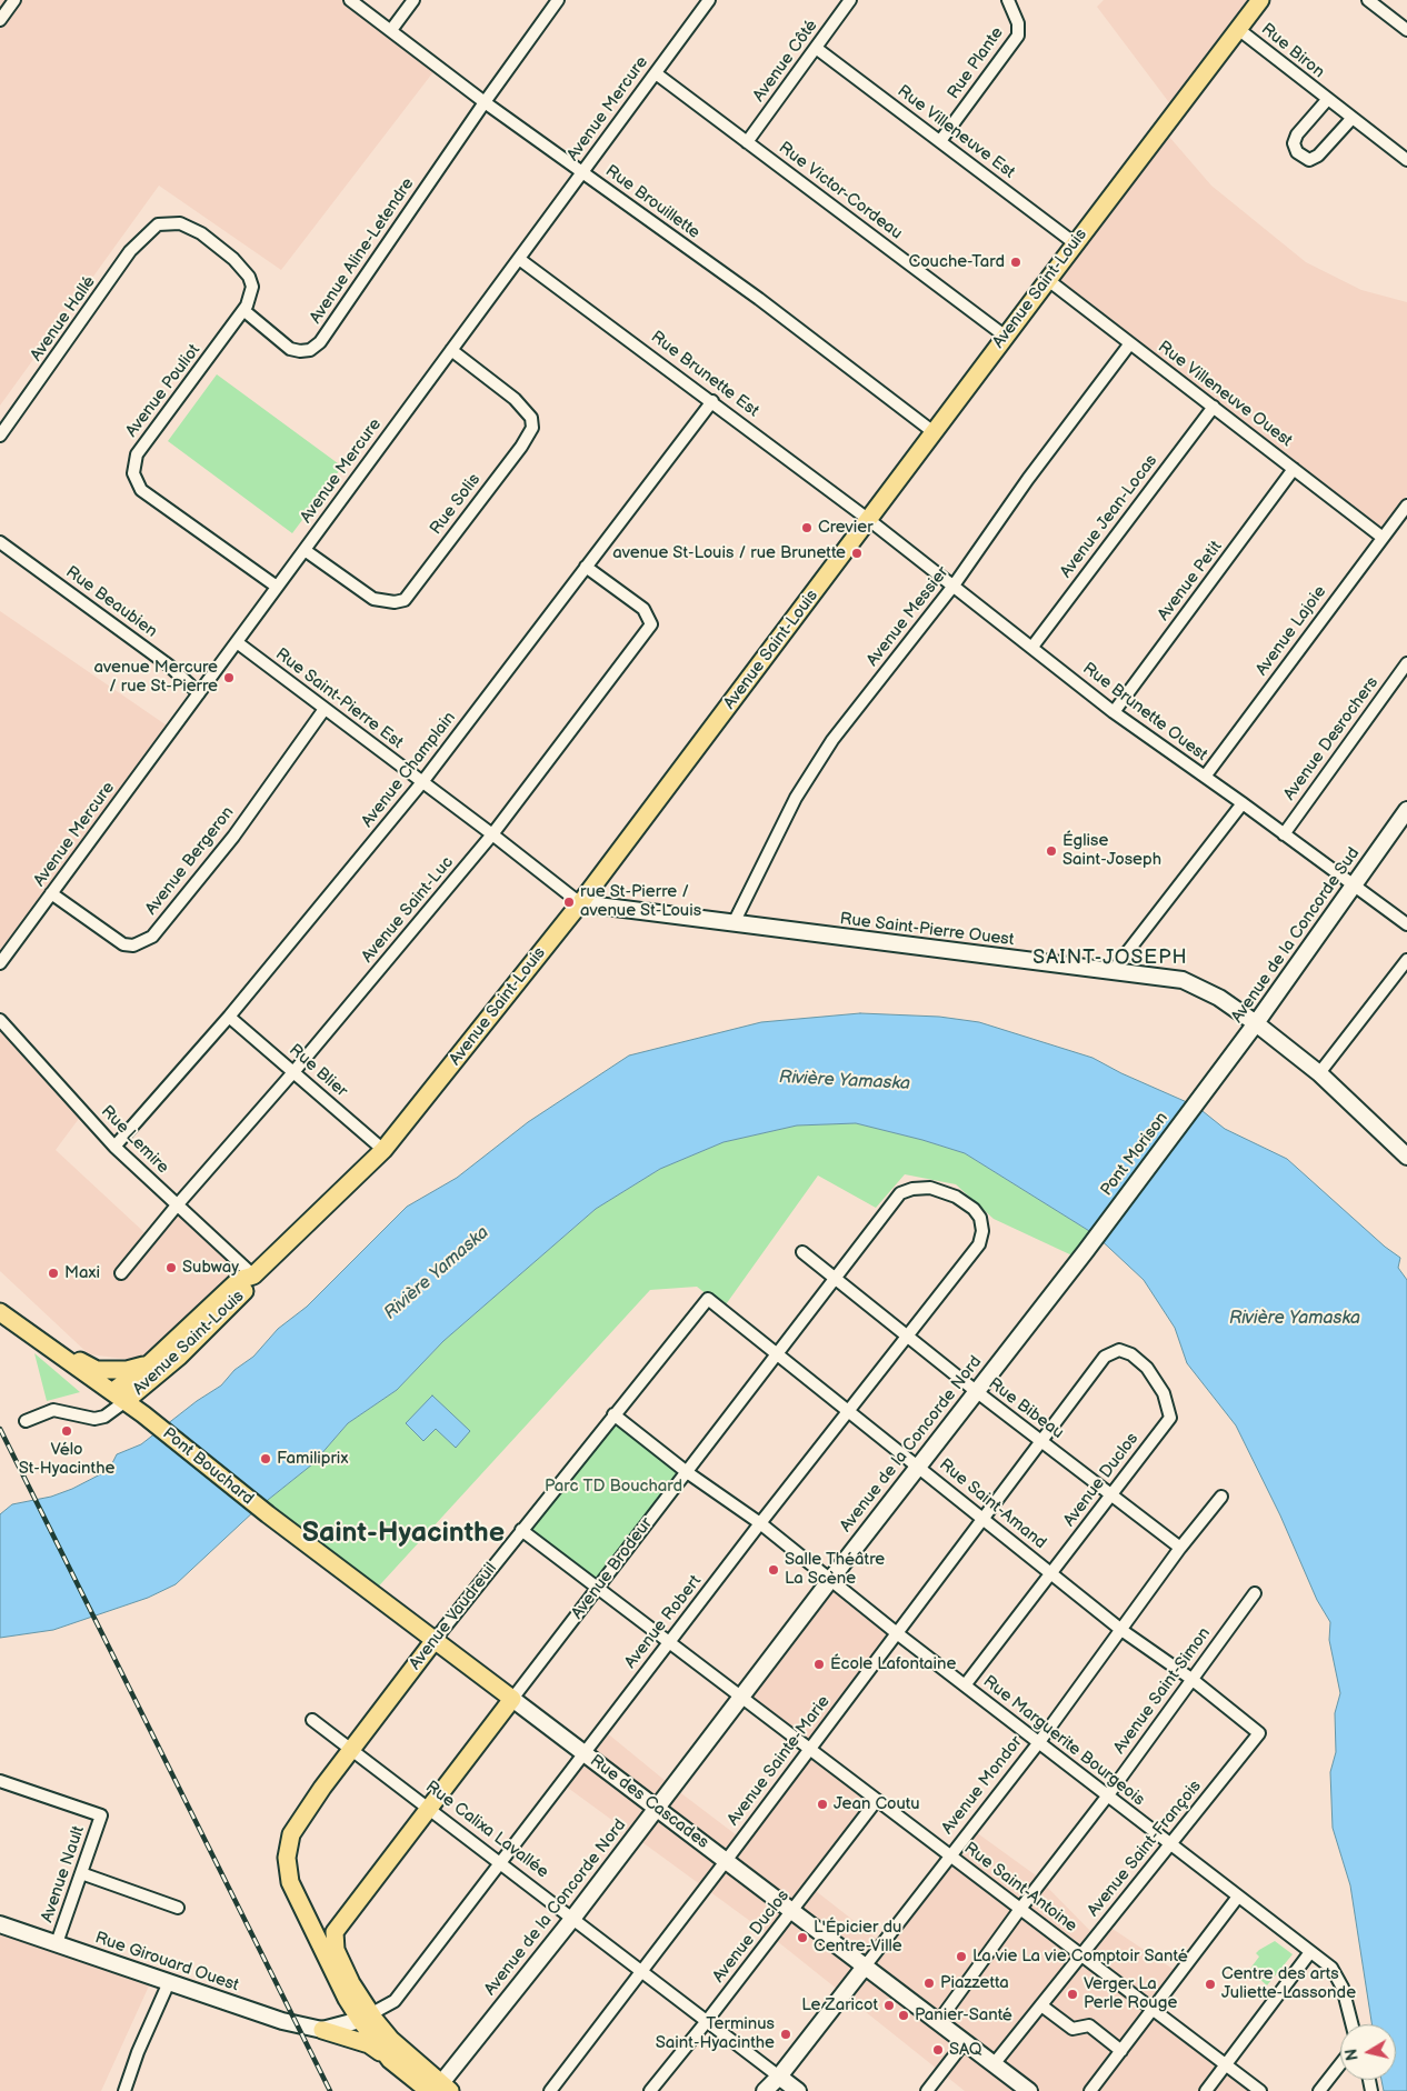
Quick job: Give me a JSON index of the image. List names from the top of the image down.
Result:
{
  "streets": {
    "main road": [
      "Avenue Saint-Louis",
      "Pont Bouchard",
      "Avenue Brodeur",
      "Avenue Vaudreuil",
      "Rue des Cascades"
    ],
    "street": [
      "Rue Biron",
      "Avenue Côté",
      "Rue Plante",
      "Avenue Mercure",
      "Rue Villeneuve Est",
      "Rue Victor-Cordeau",
      "Rue Brouillette",
      "Avenue Aline-Letendre",
      "Avenue Hallé",
      "Rue Brunette Est",
      "Avenue Pouliot",
      "Rue Villeneuve Ouest",
      "Rue Solis",
      "Avenue Jean-Locas",
      "Avenue Petit",
      "Rue Beaubien",
      "Avenue Messier",
      "Avenue Lajoie",
      "Rue Saint-Pierre Est",
      "Rue Brunette Ouest",
      "Avenue Desrochers",
      "Avenue Champlain",
      "Avenue Bergeron",
      "Avenue Saint-Luc",
      "Rue Saint-Pierre Ouest",
      "Avenue de la Concorde Sud",
      "Rue Blier",
      "Rue Lemire",
      "Pont Morison",
      "Rue Bibeau",
      "Avenue de la Concorde Nord",
      "Avenue Duclos",
      "Rue Saint-Amand",
      "Avenue Robert",
      "Avenue Saint-Simon",
      "Rue Marguerite Bourgeois",
      "Avenue Sainte-Marie",
      "Avenue Mondor",
      "Rue Calixa Lavallée",
      "Avenue Saint-François",
      "Avenue Nault",
      "Rue Saint-Antoine",
      "Rue Girouard Ouest"
    ]
  },
  "crossings": [
    ["Rue Biron", "Avenue Saint-Louis"],
    ["Avenue Côté", "Rue Villeneuve Est"],
    ["Avenue Côté", "Rue Victor-Cordeau"],
    ["Rue Plante", "Rue Villeneuve Est"],
    ["Avenue Mercure", "Rue Victor-Cordeau"],
    ["Avenue Mercure", "Rue Brouillette"],
    ["Avenue Mercure", "Rue Brunette Est"],
    ["Avenue Mercure", "Avenue Pouliot"],
    ["Avenue Mercure", "Rue Solis"],
    ["Avenue Mercure", "Rue Beaubien"],
    ["Avenue Mercure", "Rue Saint-Pierre Est"],
    ["Avenue Mercure", "Avenue Bergeron"],
    ["Rue Villeneuve Est", "Avenue Saint-Louis"],
    ["Rue Victor-Cordeau", "Avenue Saint-Louis"],
    ["Rue Brouillette", "Avenue Aline-Letendre"],
    ["Rue Brouillette", "Avenue Saint-Louis"],
    ["Avenue Aline-Letendre", "Avenue Pouliot"],
    ["Avenue Saint-Louis", "Rue Brunette Est"],
    ["Avenue Saint-Louis", "Rue Villeneuve Ouest"],
    ["Avenue Saint-Louis", "Rue Saint-Pierre Est"],
    ["Avenue Saint-Louis", "Rue Brunette Ouest"],
    ["Avenue Saint-Louis", "Rue Saint-Pierre Ouest"],
    ["Avenue Saint-Louis", "Rue Blier"],
    ["Avenue Saint-Louis", "Rue Lemire"],
    ["Avenue Saint-Louis", "Pont Bouchard"],
    ["Avenue Hallé", "Avenue Pouliot"],
    ["Rue Brunette Est", "Rue Brunette Ouest"],
    ["Rue Brunette Est", "Avenue Champlain"],
    ["Rue Villeneuve Ouest", "Avenue Jean-Locas"],
    ["Rue Villeneuve Ouest", "Avenue Petit"],
    ["Rue Villeneuve Ouest", "Avenue Messier"],
    ["Rue Villeneuve Ouest", "Avenue Lajoie"],
    ["Avenue Jean-Locas", "Rue Brunette Ouest"],
    ["Avenue Petit", "Rue Brunette Ouest"],
    ["Avenue Messier", "Rue Brunette Ouest"],
    ["Avenue Messier", "Rue Saint-Pierre Ouest"],
    ["Avenue Lajoie", "Rue Brunette Ouest"],
    ["Rue Saint-Pierre Est", "Avenue Champlain"],
    ["Rue Saint-Pierre Est", "Avenue Bergeron"],
    ["Rue Saint-Pierre Est", "Avenue Saint-Luc"],
    ["Rue Saint-Pierre Est", "Rue Saint-Pierre Ouest"],
    ["Rue Brunette Ouest", "Avenue Desrochers"],
    ["Rue Brunette Ouest", "Avenue de la Concorde Sud"],
    ["Avenue Champlain", "Avenue Saint-Luc"],
    ["Avenue Champlain", "Rue Blier"],
    ["Avenue Champlain", "Rue Lemire"],
    ["Avenue Saint-Luc", "Rue Blier"],
    ["Avenue Saint-Luc", "Rue Lemire"],
    ["Rue Saint-Pierre Ouest", "Avenue de la Concorde Sud"],
    ["Avenue de la Concorde Sud", "Pont Morison"],
    ["Pont Morison", "Avenue de la Concorde Nord"],
    ["Rue Bibeau", "Avenue de la Concorde Nord"],
    ["Rue Bibeau", "Avenue Duclos"],
    ["Rue Bibeau", "Avenue Brodeur"],
    ["Rue Bibeau", "Avenue Robert"],
    ["Rue Bibeau", "Avenue Sainte-Marie"],
    ["Rue Bibeau", "Avenue Mondor"],
    ["Avenue de la Concorde Nord", "Rue Saint-Amand"],
    ["Avenue de la Concorde Nord", "Rue Marguerite Bourgeois"],
    ["Avenue de la Concorde Nord", "Rue des Cascades"],
    ["Avenue de la Concorde Nord", "Rue Calixa Lavallée"],
    ["Avenue de la Concorde Nord", "Rue Saint-Antoine"],
    ["Pont Bouchard", "Rue des Cascades"],
    ["Avenue Duclos", "Rue Saint-Amand"],
    ["Avenue Duclos", "Rue Marguerite Bourgeois"],
    ["Avenue Duclos", "Avenue Sainte-Marie"],
    ["Avenue Duclos", "Rue des Cascades"],
    ["Avenue Duclos", "Rue Calixa Lavallée"],
    ["Avenue Duclos", "Rue Saint-Antoine"],
    ["Rue Saint-Amand", "Avenue Brodeur"],
    ["Rue Saint-Amand", "Avenue Vaudreuil"],
    ["Rue Saint-Amand", "Avenue Robert"],
    ["Rue Saint-Amand", "Avenue Saint-Simon"],
    ["Rue Saint-Amand", "Avenue Sainte-Marie"],
    ["Rue Saint-Amand", "Avenue Mondor"],
    ["Rue Saint-Amand", "Avenue Saint-François"],
    ["Avenue Brodeur", "Avenue Robert"],
    ["Avenue Brodeur", "Rue Marguerite Bourgeois"],
    ["Avenue Brodeur", "Rue des Cascades"],
    ["Avenue Brodeur", "Rue Calixa Lavallée"],
    ["Avenue Brodeur", "Rue Saint-Antoine"],
    ["Avenue Vaudreuil", "Avenue Robert"],
    ["Avenue Vaudreuil", "Rue Marguerite Bourgeois"],
    ["Avenue Vaudreuil", "Rue des Cascades"],
    ["Avenue Vaudreuil", "Rue Calixa Lavallée"],
    ["Avenue Vaudreuil", "Rue Saint-Antoine"],
    ["Avenue Robert", "Rue Marguerite Bourgeois"],
    ["Avenue Robert", "Rue des Cascades"],
    ["Avenue Robert", "Rue Calixa Lavallée"],
    ["Avenue Robert", "Rue Saint-Antoine"],
    ["Avenue Saint-Simon", "Rue Marguerite Bourgeois"],
    ["Avenue Saint-Simon", "Rue des Cascades"],
    ["Avenue Saint-Simon", "Rue Saint-Antoine"],
    ["Rue Marguerite Bourgeois", "Avenue Sainte-Marie"],
    ["Rue Marguerite Bourgeois", "Avenue Mondor"],
    ["Rue Marguerite Bourgeois", "Avenue Saint-François"],
    ["Avenue Sainte-Marie", "Rue des Cascades"],
    ["Avenue Sainte-Marie", "Rue Calixa Lavallée"],
    ["Avenue Sainte-Marie", "Rue Saint-Antoine"],
    ["Avenue Mondor", "Rue des Cascades"],
    ["Avenue Mondor", "Rue Calixa Lavallée"],
    ["Avenue Mondor", "Rue Saint-Antoine"],
    ["Rue des Cascades", "Avenue Saint-François"],
    ["Avenue Saint-François", "Rue Saint-Antoine"],
    ["Avenue Nault", "Rue Girouard Ouest"]
  ],
  "districts": ["SAINT-JOSEPH", "Saint-Hyacinthe"],
  "water": ["Rivière Yamaska"],
  "parks": ["Parc TD Bouchard"],
  "places": [
    "Couche-Tard",
    "Crevier",
    "avenue St-Louis / rue Brunette",
    "avenue Mercure / rue St-Pierre",
    "Église Saint-Joseph",
    "rue St-Pierre / avenue St-Louis",
    "Subway",
    "Maxi",
    "Vélo St-Hyacinthe",
    "Familiprix",
    "Salle Théâtre La Scène",
    "École Lafontaine",
    "Jean Coutu",
    "L'Épicier du Centre-Ville",
    "La vie La vie Comptoir Santé",
    "Piazzetta",
    "Centre des arts Juliette-Lassonde",
    "Verger La Perle Rouge",
    "Le Zaricot",
    "Panier-Santé",
    "Terminus Saint-Hyacinthe",
    "SAQ"
  ],
  "north": "left"
}
